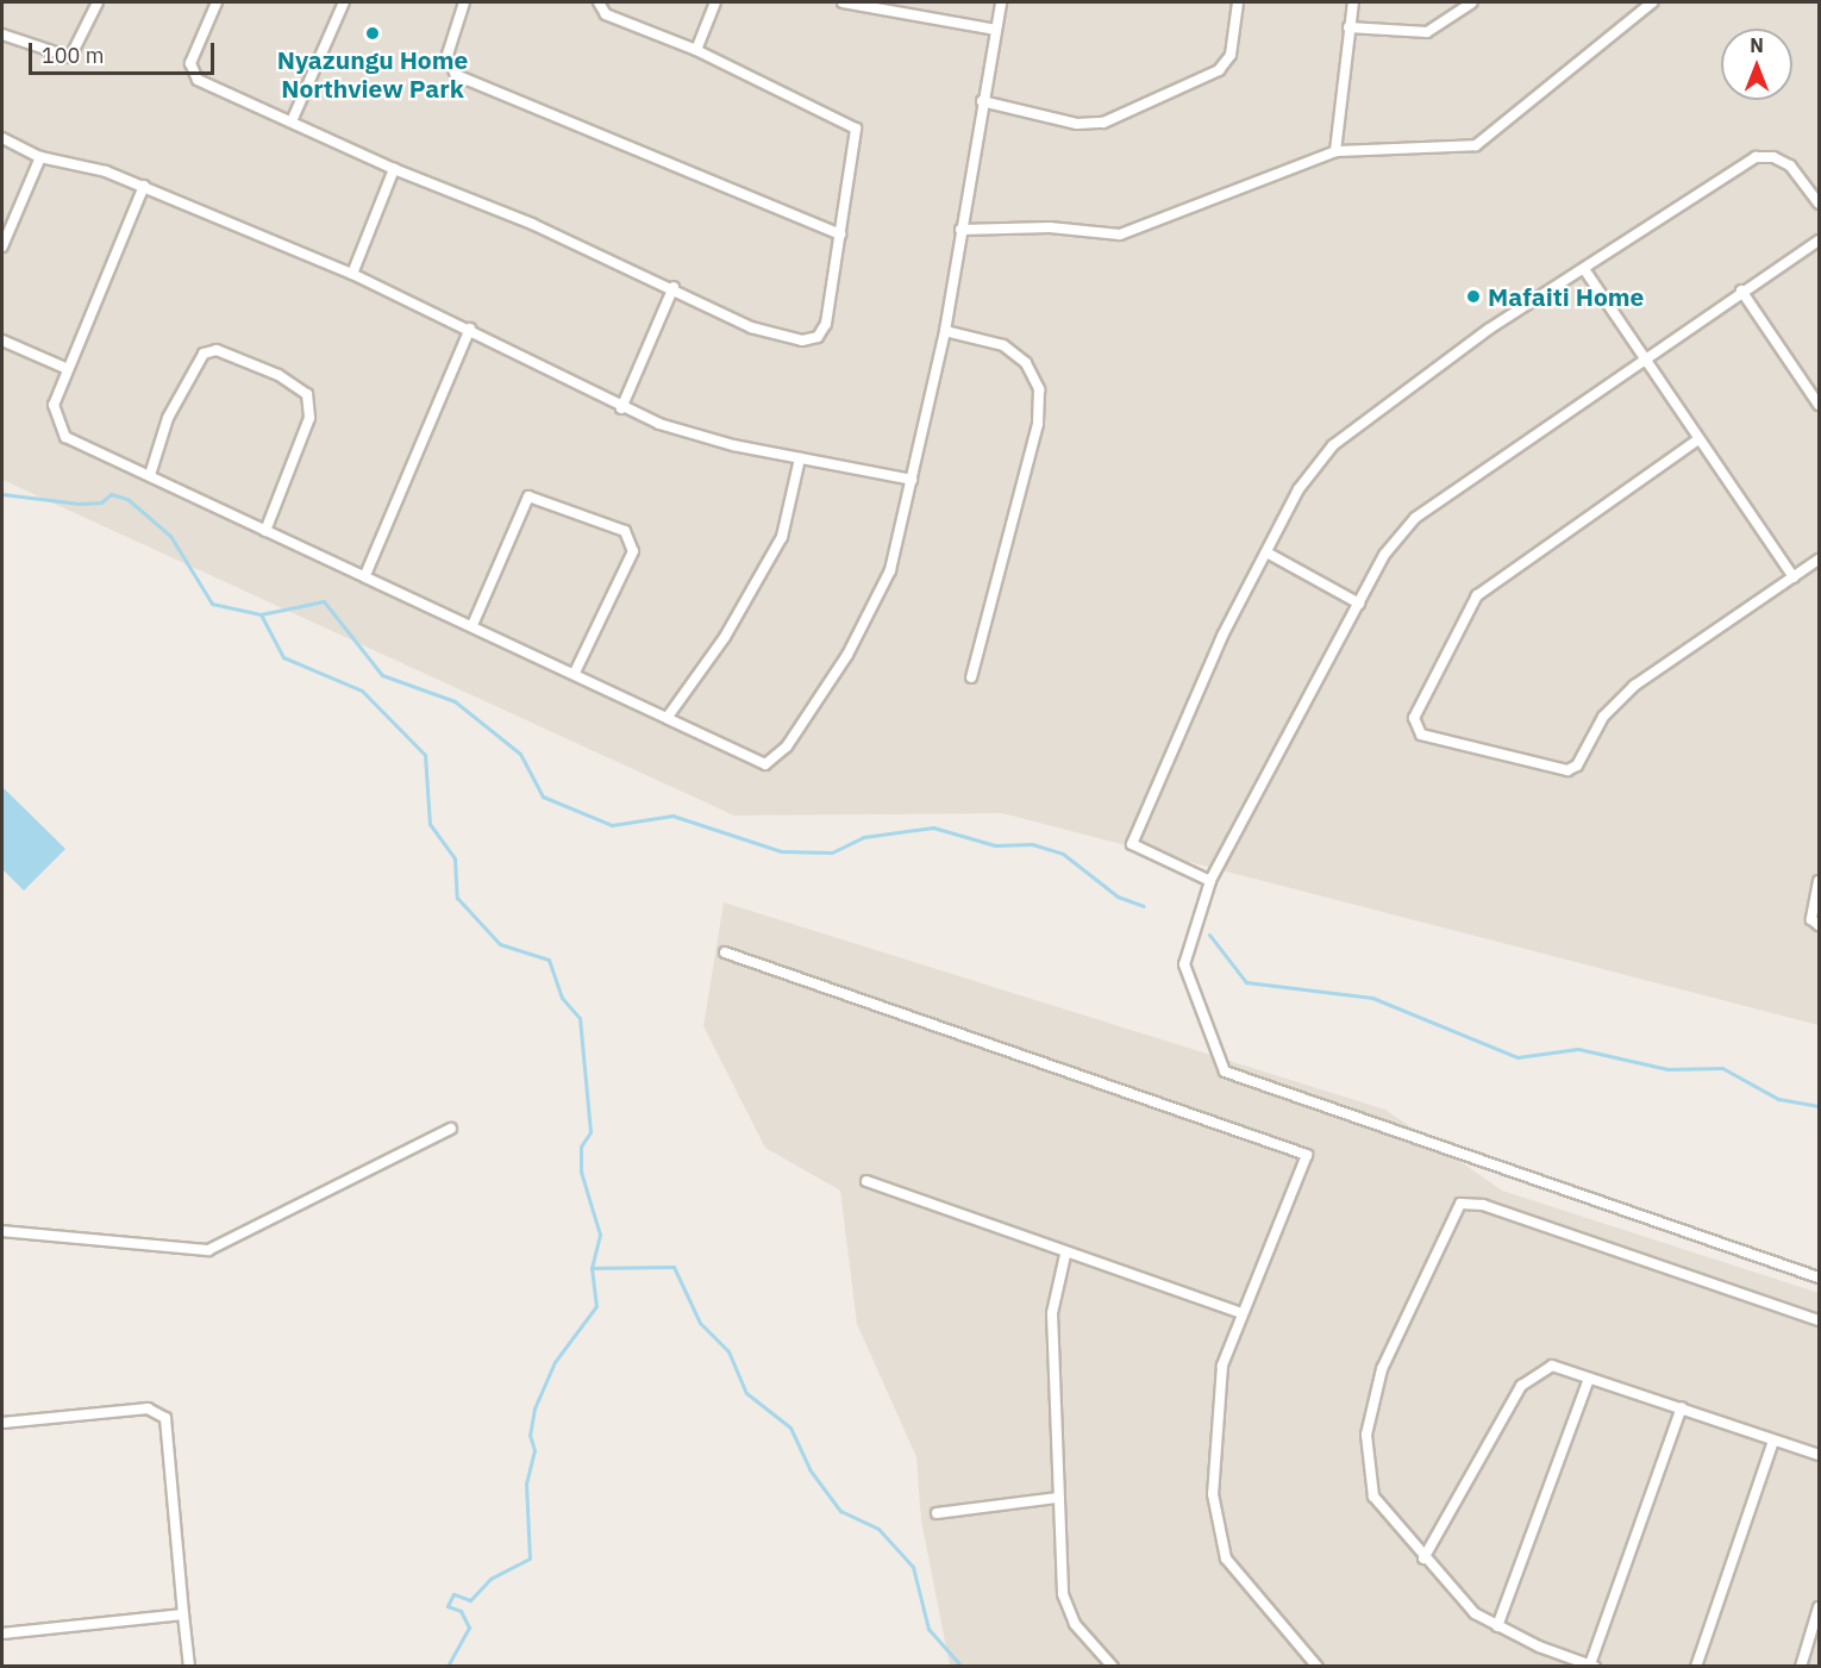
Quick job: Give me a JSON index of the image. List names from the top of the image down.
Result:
{
  "places": ["Nyazungu Home Northview Park", "Mafaiti Home"],
  "scale_bar": "100 m",
  "north": "top"
}
